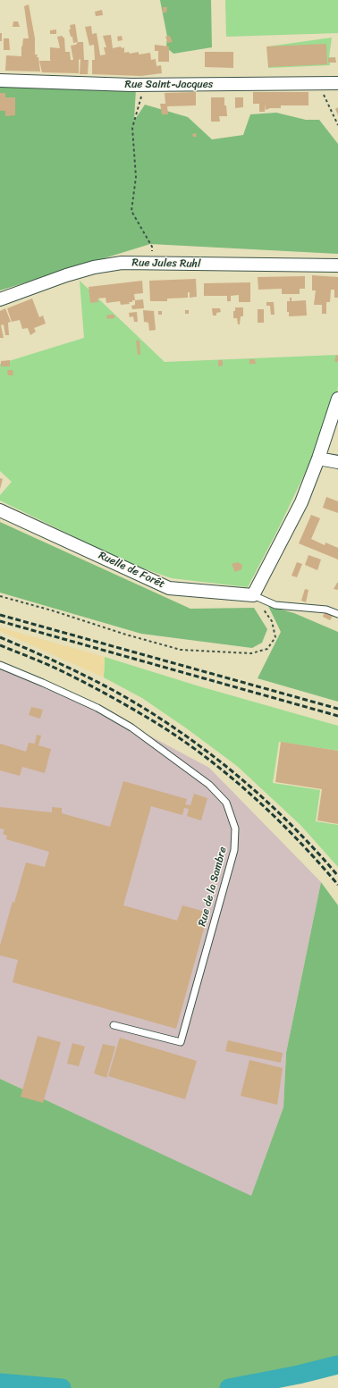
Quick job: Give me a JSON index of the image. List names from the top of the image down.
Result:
{
  "streets": {
    "street": ["Rue Saint-Jacques", "Rue Jules Ruhl", "Ruelle de Forêt"],
    "lane": ["Rue de la Sambre"]
  }
}
